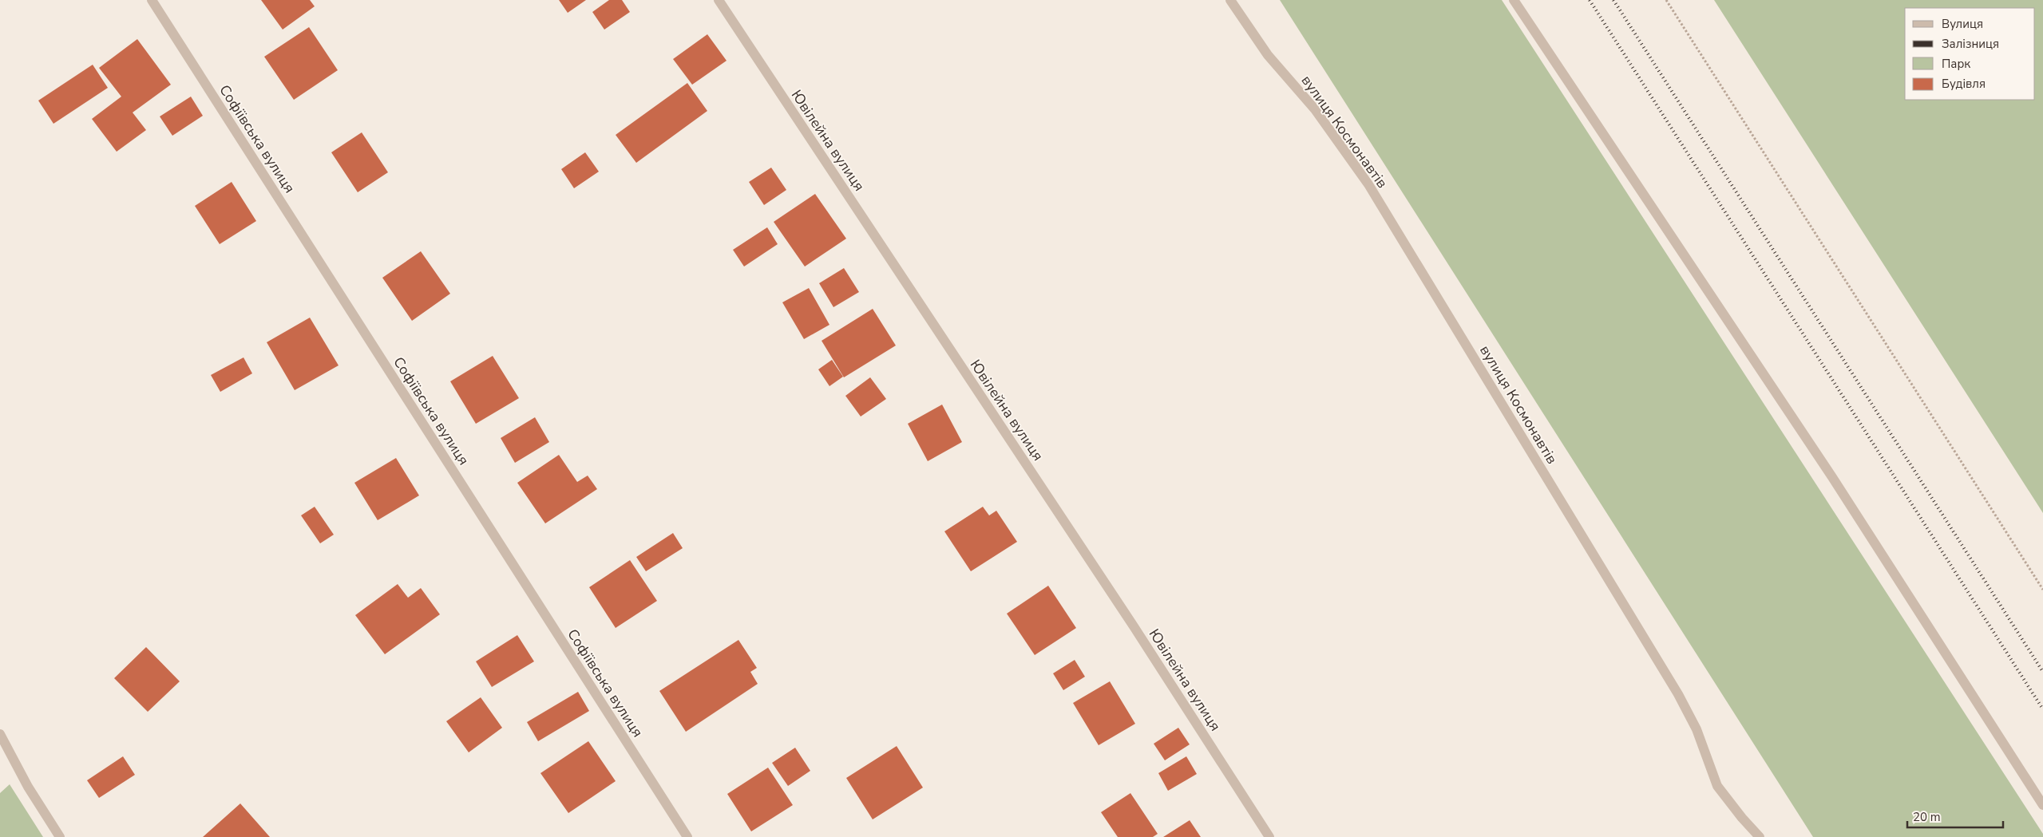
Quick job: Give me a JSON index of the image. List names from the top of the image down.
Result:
{
  "streets": {
    "street": ["вулиця Космонавтів", "Софіївська вулиця", "Ювілейна вулиця"]
  },
  "legend": [
    "Вулиця",
    "Залізниця",
    "Парк",
    "Будівля"
  ],
  "scale_bar": "20 m"
}
